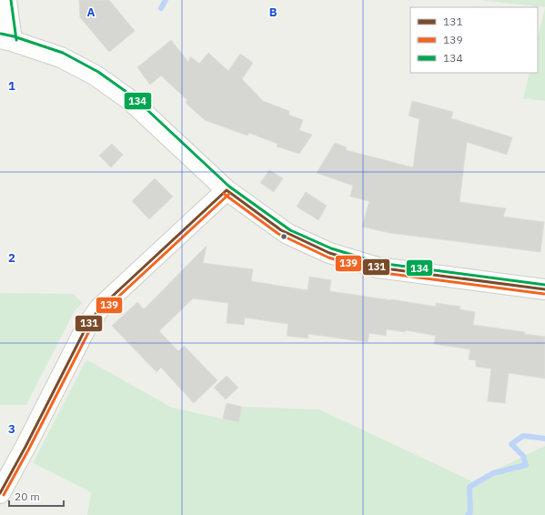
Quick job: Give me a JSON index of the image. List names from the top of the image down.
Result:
{
  "lines": ["transit line 134", "transit line 131", "transit line 139"],
  "legend": ["131", "139", "134"],
  "scale_bar": "20 m",
  "grid": {
    "columns": ["A", "B"],
    "rows": ["1", "2", "3"]
  }
}
